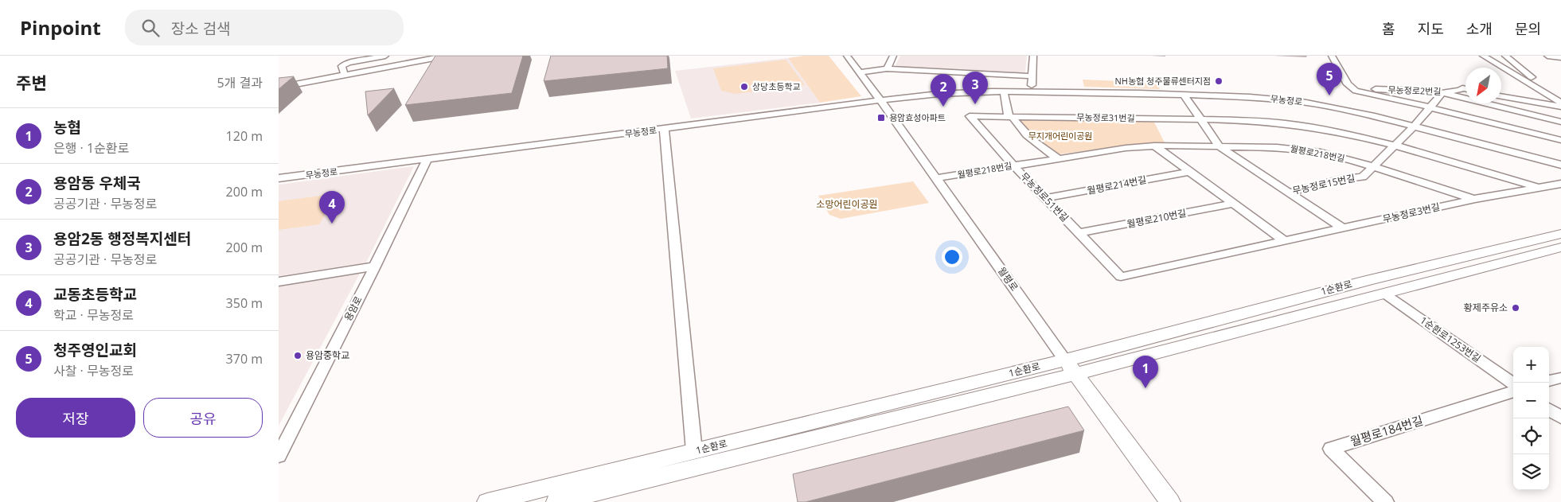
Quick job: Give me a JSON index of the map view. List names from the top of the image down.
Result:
{
  "streets": {
    "street": [
      "무농정로2번길",
      "무농정로",
      "무농정로31번길",
      "월평로218번길",
      "무농정로15번길",
      "월평로214번길",
      "무농정로51번길",
      "무농정로3번길",
      "월평로210번길",
      "월평로",
      "1순환로",
      "용암로",
      "1순환로1253번길",
      "월평로184번길"
    ]
  },
  "crossings": [
    ["무농정로2번길", "무농정로15번길"],
    ["무농정로", "무농정로15번길"],
    ["무농정로", "월평로"],
    ["무농정로", "용암로"],
    ["무농정로31번길", "무농정로15번길"],
    ["무농정로31번길", "무농정로51번길"],
    ["무농정로31번길", "무농정로3번길"],
    ["월평로218번길", "무농정로15번길"],
    ["월평로218번길", "무농정로51번길"],
    ["월평로218번길", "무농정로3번길"],
    ["월평로218번길", "월평로"],
    ["무농정로15번길", "무농정로3번길"],
    ["월평로214번길", "무농정로51번길"],
    ["무농정로51번길", "무농정로3번길"],
    ["무농정로51번길", "월평로210번길"],
    ["월평로", "1순환로"],
    ["1순환로", "1순환로1253번길"]
  ],
  "parks": ["무지개어린이공원", "소망어린이공원"],
  "places": {
    "other": [
      "NH농협 청주물류센터지점",
      "상당초등학교",
      "황제주유소",
      "용암중학교"
    ],
    "transit": ["용암효성아파트"]
  },
  "north": "bottom left",
  "page": {
    "header": "Pinpoint",
    "search": "장소 검색",
    "nav": [
      "홈",
      "지도",
      "소개",
      "문의"
    ],
    "heading": ["주변", "5개 결과"],
    "pins": [
      "5",
      "3",
      "2",
      "4",
      "1"
    ],
    "list": [
      {
        "mark": "1",
        "name": "농협",
        "note": "은행 · 1순환로",
        "value": "120 m"
      },
      {
        "mark": "2",
        "name": "용암동 우체국",
        "note": "공공기관 · 무농정로",
        "value": "200 m"
      },
      {
        "mark": "3",
        "name": "용암2동 행정복지센터",
        "note": "공공기관 · 무농정로",
        "value": "200 m"
      },
      {
        "mark": "4",
        "name": "교동초등학교",
        "note": "학교 · 무농정로",
        "value": "350 m"
      },
      {
        "mark": "5",
        "name": "청주영인교회",
        "note": "사찰 · 무농정로",
        "value": "370 m"
      }
    ],
    "map_buttons": ["+", "−"],
    "buttons": ["저장", "공유"]
  }
}
